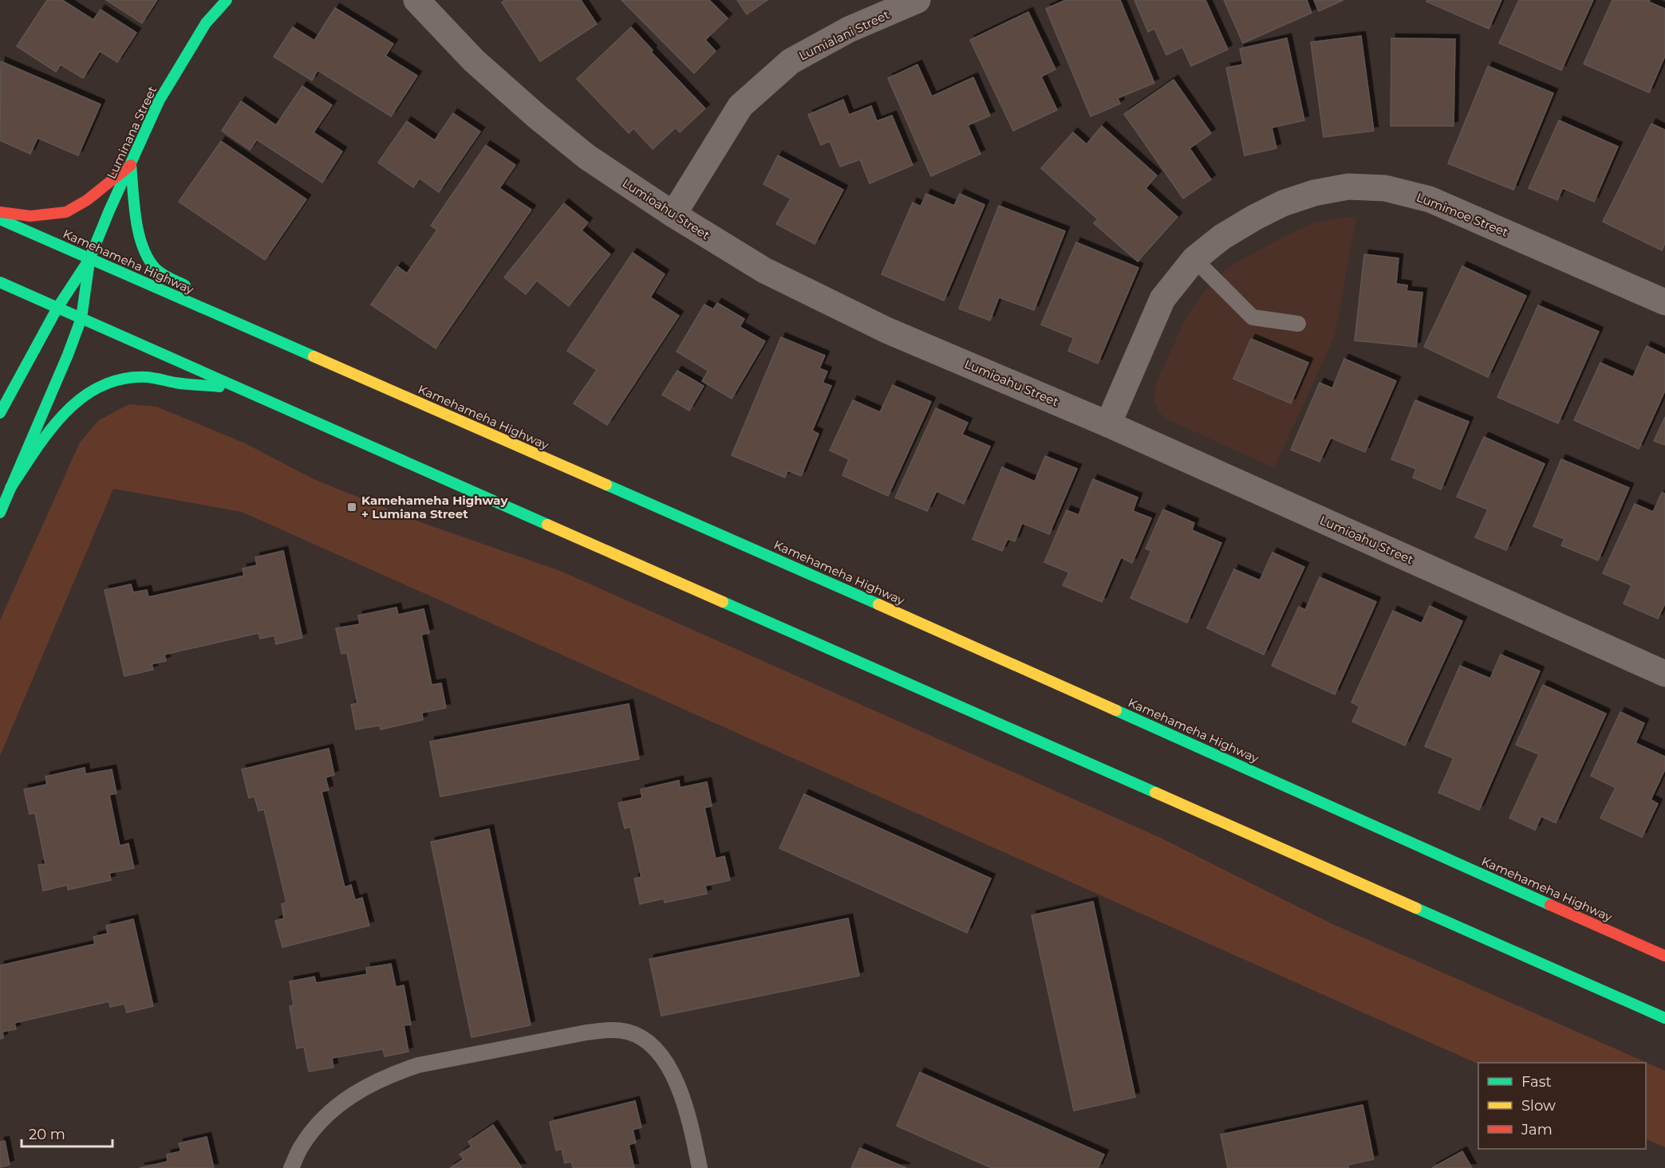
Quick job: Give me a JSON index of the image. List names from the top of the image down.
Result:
{
  "streets": {
    "main road": ["Luminana Street", "Kamehameha Highway"],
    "street": ["Lumialani Street", "Lumioahu Street", "Lumimoe Street"]
  },
  "crossings": [
    ["Lumialani Street", "Lumioahu Street"],
    ["Luminana Street", "Kamehameha Highway"],
    ["Lumioahu Street", "Lumimoe Street"]
  ],
  "places": {
    "transit": ["Kamehameha Highway + Lumiana Street"]
  },
  "legend": ["Fast", "Slow", "Jam"],
  "scale_bar": "20 m"
}
